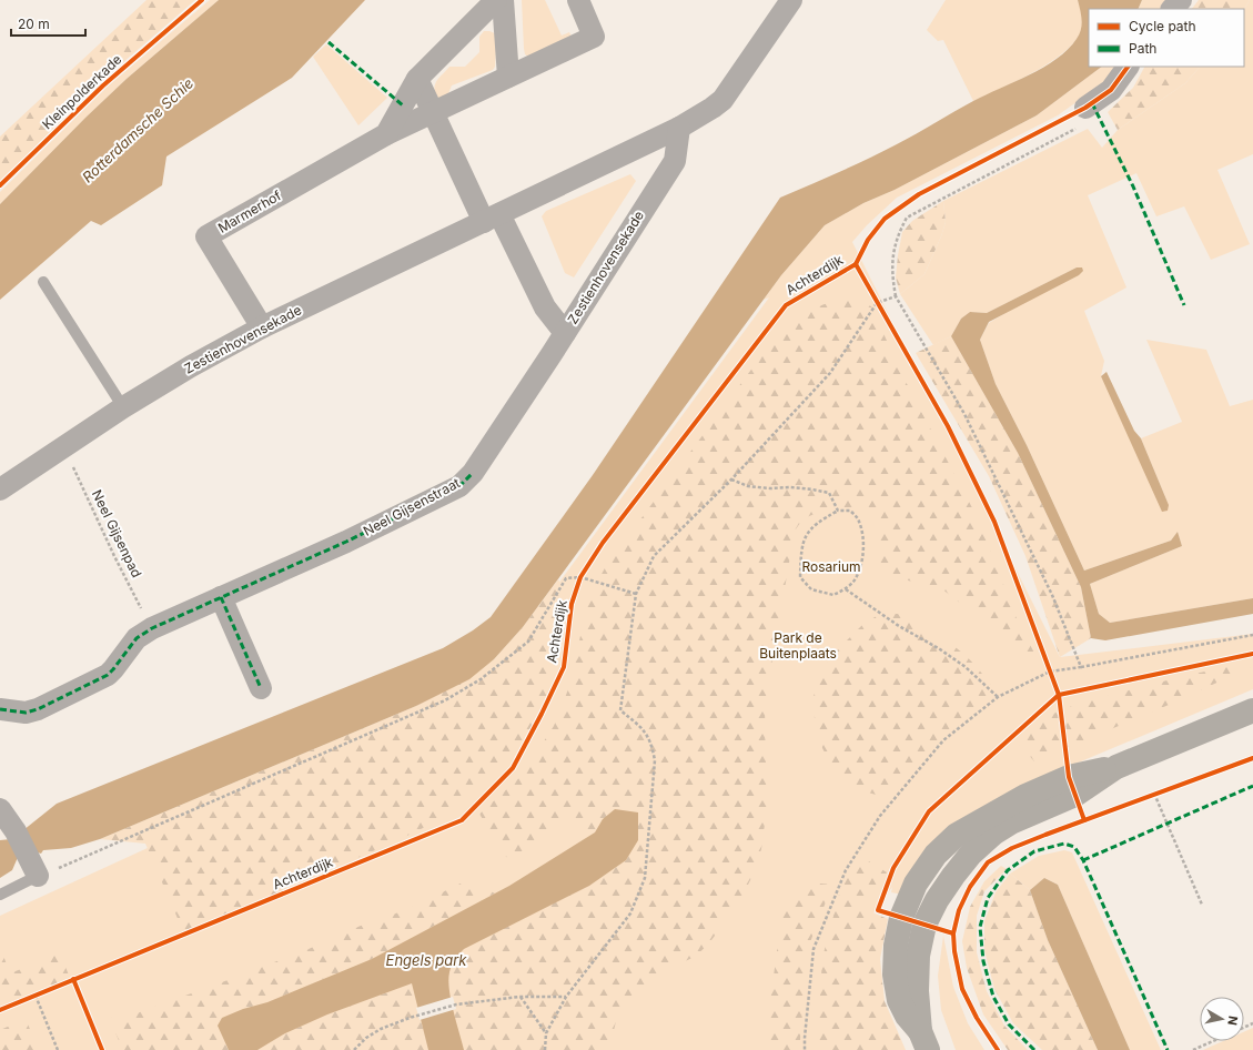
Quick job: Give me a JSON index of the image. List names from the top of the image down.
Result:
{
  "streets": {
    "street": ["Marmerhof", "Zestienhovensekade", "Neel Gijsenstraat"],
    "path": ["Neel Gijsenpad"],
    "cycle path": ["Kleinpolderkade", "Achterdijk"]
  },
  "crossings": [
    ["Marmerhof", "Zestienhovensekade"],
    ["Zestienhovensekade", "Neel Gijsenstraat"],
    ["Zestienhovensekade", "Neel Gijsenpad"],
    ["Neel Gijsenstraat", "Neel Gijsenpad"]
  ],
  "water": ["Rotterdamsche Schie", "Engels park"],
  "parks": ["Rosarium", "Park de Buitenplaats"],
  "legend": ["Cycle path", "Path"],
  "scale_bar": "20 m",
  "north": "right"
}
